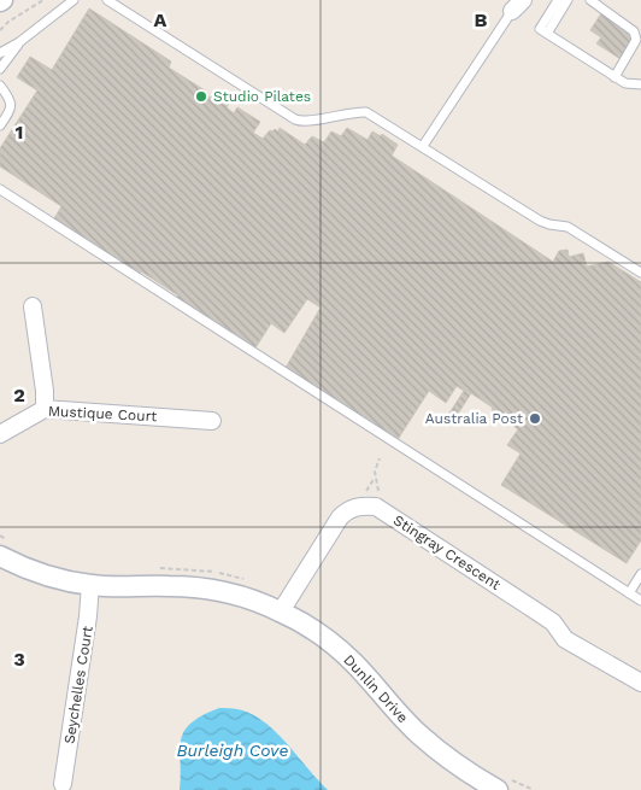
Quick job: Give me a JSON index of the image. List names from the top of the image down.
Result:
{
  "streets": {
    "street": [
      "Mustique Court",
      "Stingray Crescent",
      "Seychelles Court",
      "Dunlin Drive"
    ]
  },
  "crossings": [
    ["Stingray Crescent", "Dunlin Drive"],
    ["Seychelles Court", "Dunlin Drive"]
  ],
  "water": ["Burleigh Cove"],
  "places": ["Studio Pilates", "Australia Post"],
  "grid": {
    "columns": ["A", "B"],
    "rows": ["1", "2", "3"]
  }
}
